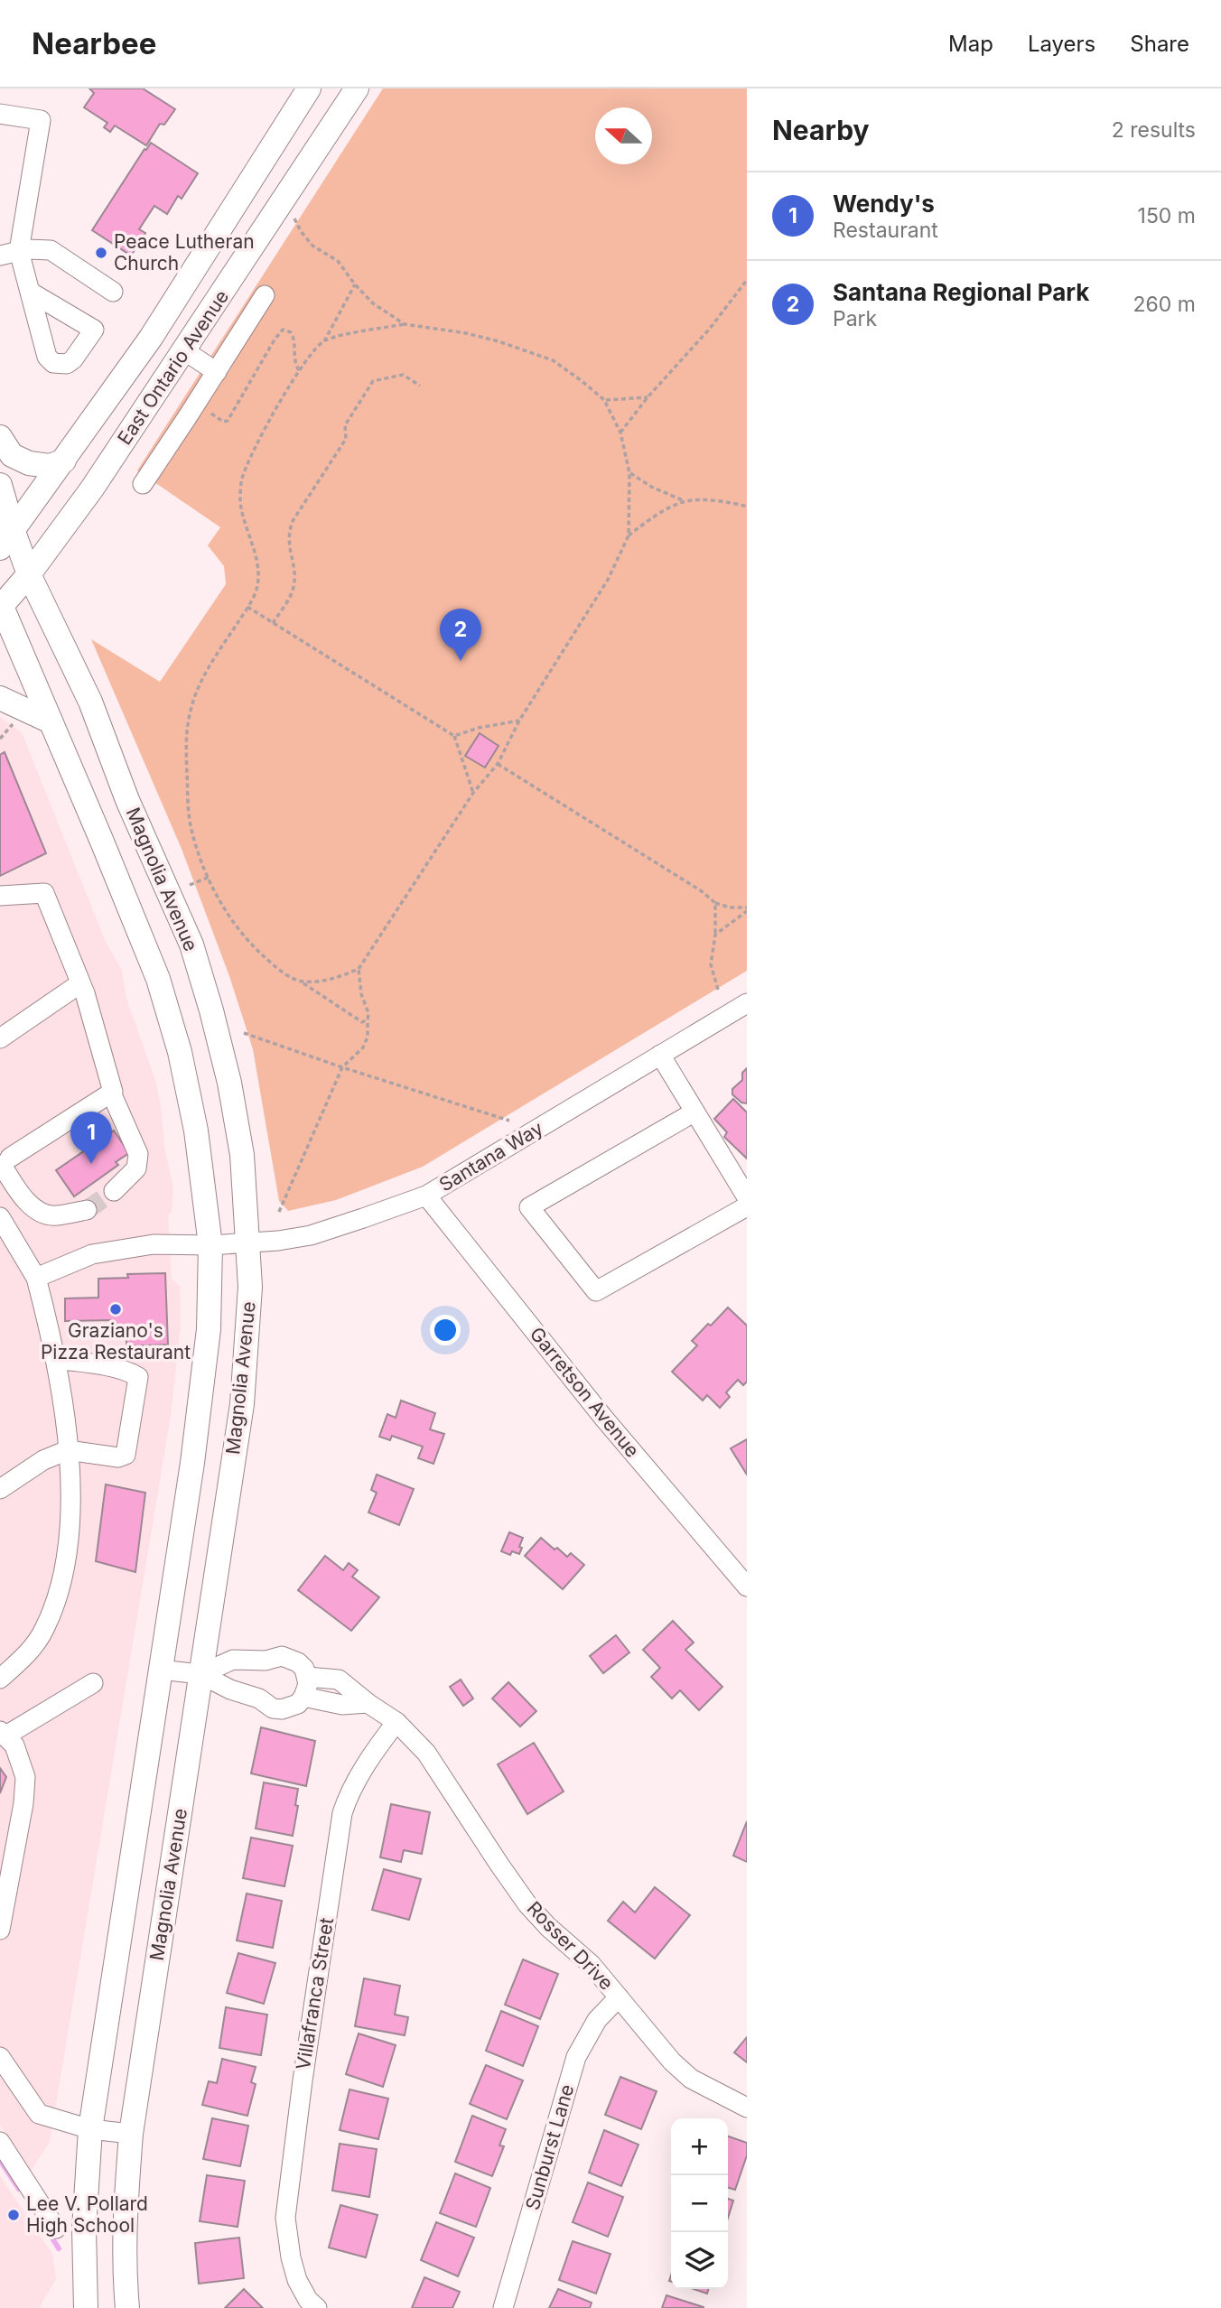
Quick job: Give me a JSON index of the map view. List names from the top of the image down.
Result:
{
  "streets": {
    "main road": ["East Ontario Avenue", "Magnolia Avenue"],
    "street": [
      "Santana Way",
      "Garretson Avenue",
      "Rosser Drive",
      "Villafranca Street",
      "Sunburst Lane"
    ]
  },
  "crossings": [
    ["East Ontario Avenue", "Magnolia Avenue"],
    ["Magnolia Avenue", "Santana Way"],
    ["Santana Way", "Garretson Avenue"],
    ["Rosser Drive", "Villafranca Street"],
    ["Rosser Drive", "Sunburst Lane"]
  ],
  "places": ["Peace Lutheran Church", "Graziano's Pizza Restaurant", "Lee V. Pollard High School"],
  "north": "left",
  "page": {
    "header": "Nearbee",
    "nav": ["Map", "Layers", "Share"],
    "heading": ["Nearby", "2 results"],
    "list": [
      {
        "mark": "1",
        "name": "Wendy's",
        "note": "Restaurant",
        "value": "150 m"
      },
      {
        "mark": "2",
        "name": "Santana Regional Park",
        "note": "Park",
        "value": "260 m"
      }
    ],
    "pins": ["2", "1"],
    "map_buttons": ["+", "−"]
  }
}
